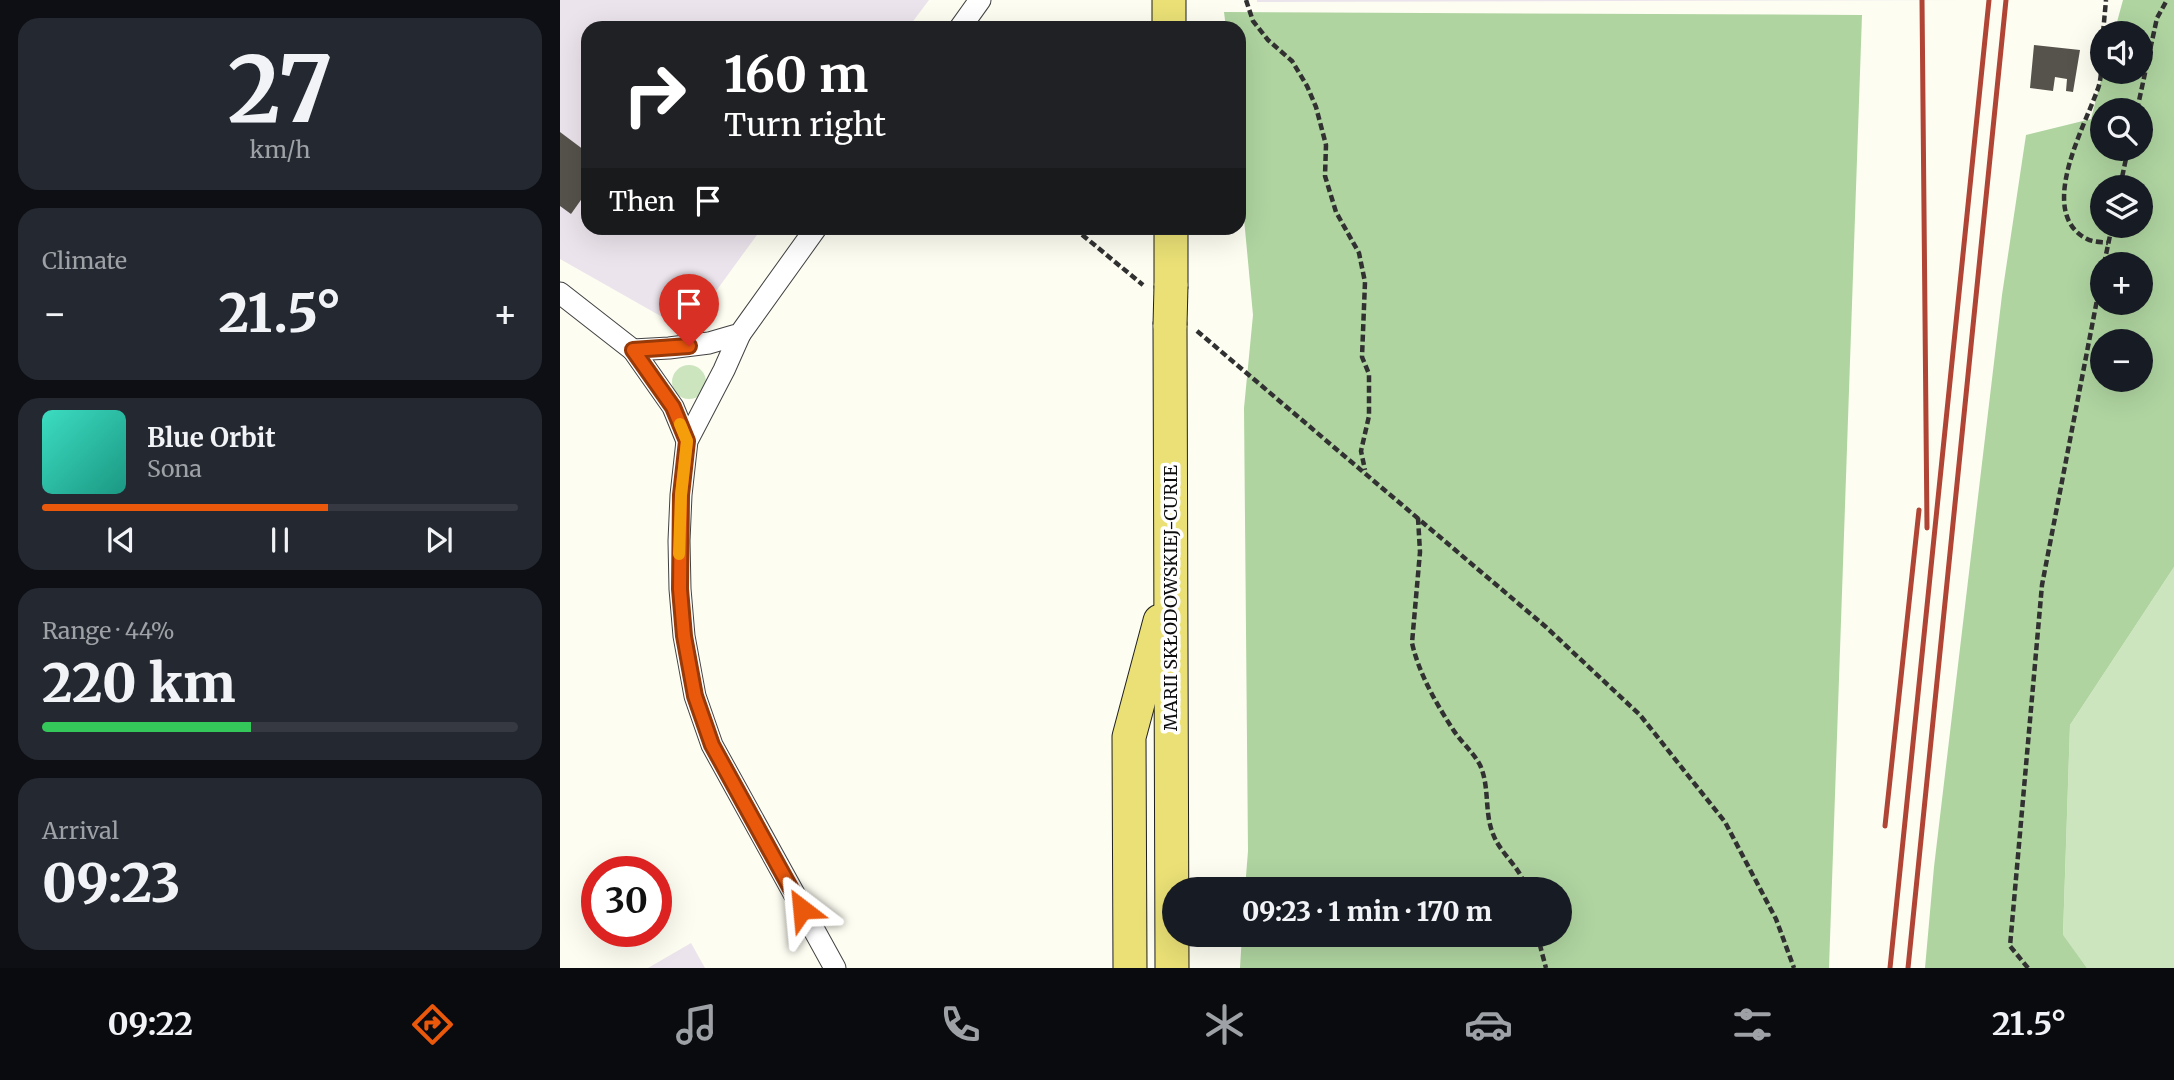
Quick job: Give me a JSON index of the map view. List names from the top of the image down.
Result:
{
  "streets": {
    "main road": ["MARII SKŁODOWSKIEJ-CURIE"]
  },
  "page": {
    "tile": [
      ["27", "km/h"],
      "Climate",
      ["Range · 44%", "220 km"],
      ["Arrival", "09:23"]
    ],
    "map_buttons": ["+", "−"],
    "turn": ["160 m", "Turn right"],
    "then": "Then",
    "heat": ["−", "21.5°", "+"],
    "song": ["Blue Orbit", "Sona"],
    "limit": "30",
    "trip": "09:23 · 1 min · 170 m",
    "tabs": ["09:22", "21.5°"]
  }
}
